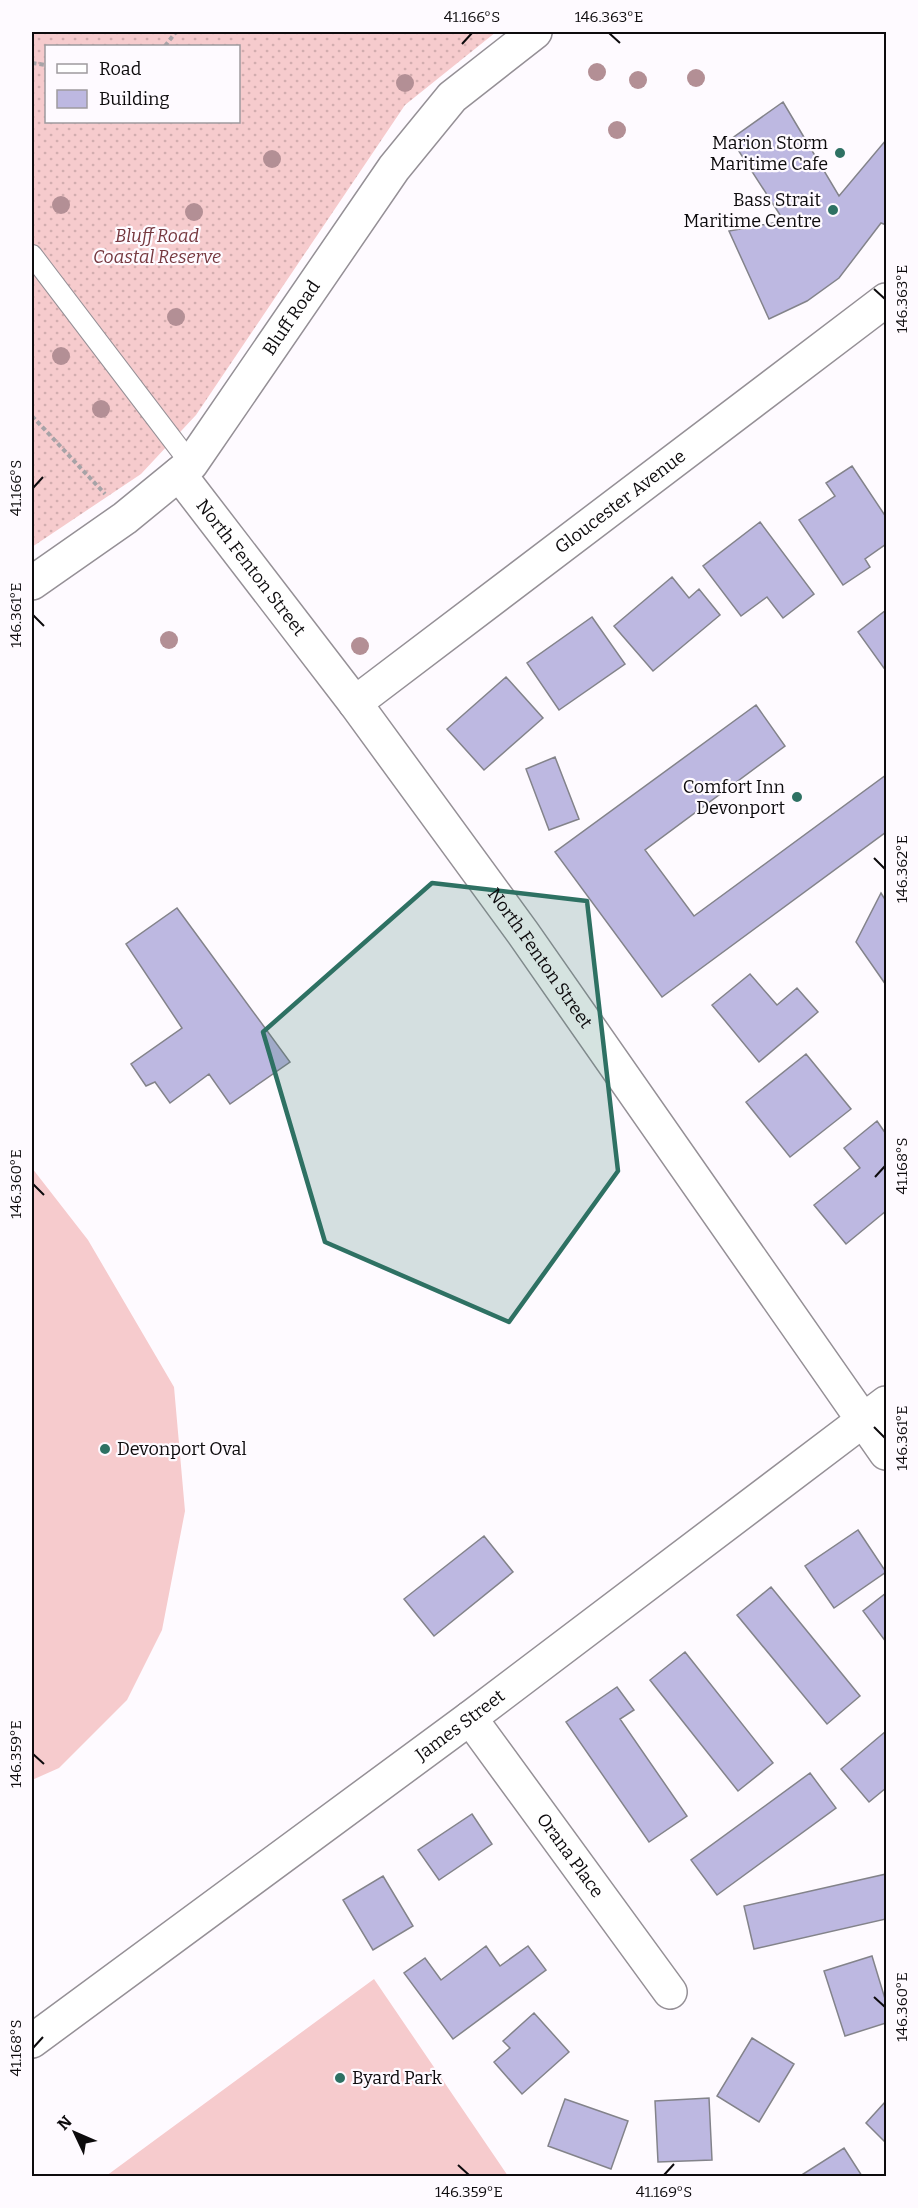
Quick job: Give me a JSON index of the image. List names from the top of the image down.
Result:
{
  "streets": {
    "street": [
      "Bluff Road",
      "Gloucester Avenue",
      "North Fenton Street",
      "James Street",
      "Orana Place"
    ]
  },
  "crossings": [
    ["Bluff Road", "North Fenton Street"],
    ["Gloucester Avenue", "North Fenton Street"],
    ["North Fenton Street", "James Street"],
    ["James Street", "Orana Place"]
  ],
  "parks": ["Bluff Road Coastal Reserve"],
  "places": [
    "Marion Storm Maritime Cafe",
    "Bass Strait Maritime Centre",
    "Comfort Inn Devonport",
    "Devonport Oval",
    "Byard Park"
  ],
  "legend": ["Road", "Building"],
  "north": "top left",
  "coordinates": [
    "41.166°S",
    "146.363°E",
    "146.361°E",
    "146.362°E",
    "41.168°S",
    "146.360°E",
    "146.359°E",
    "41.169°S"
  ]
}
